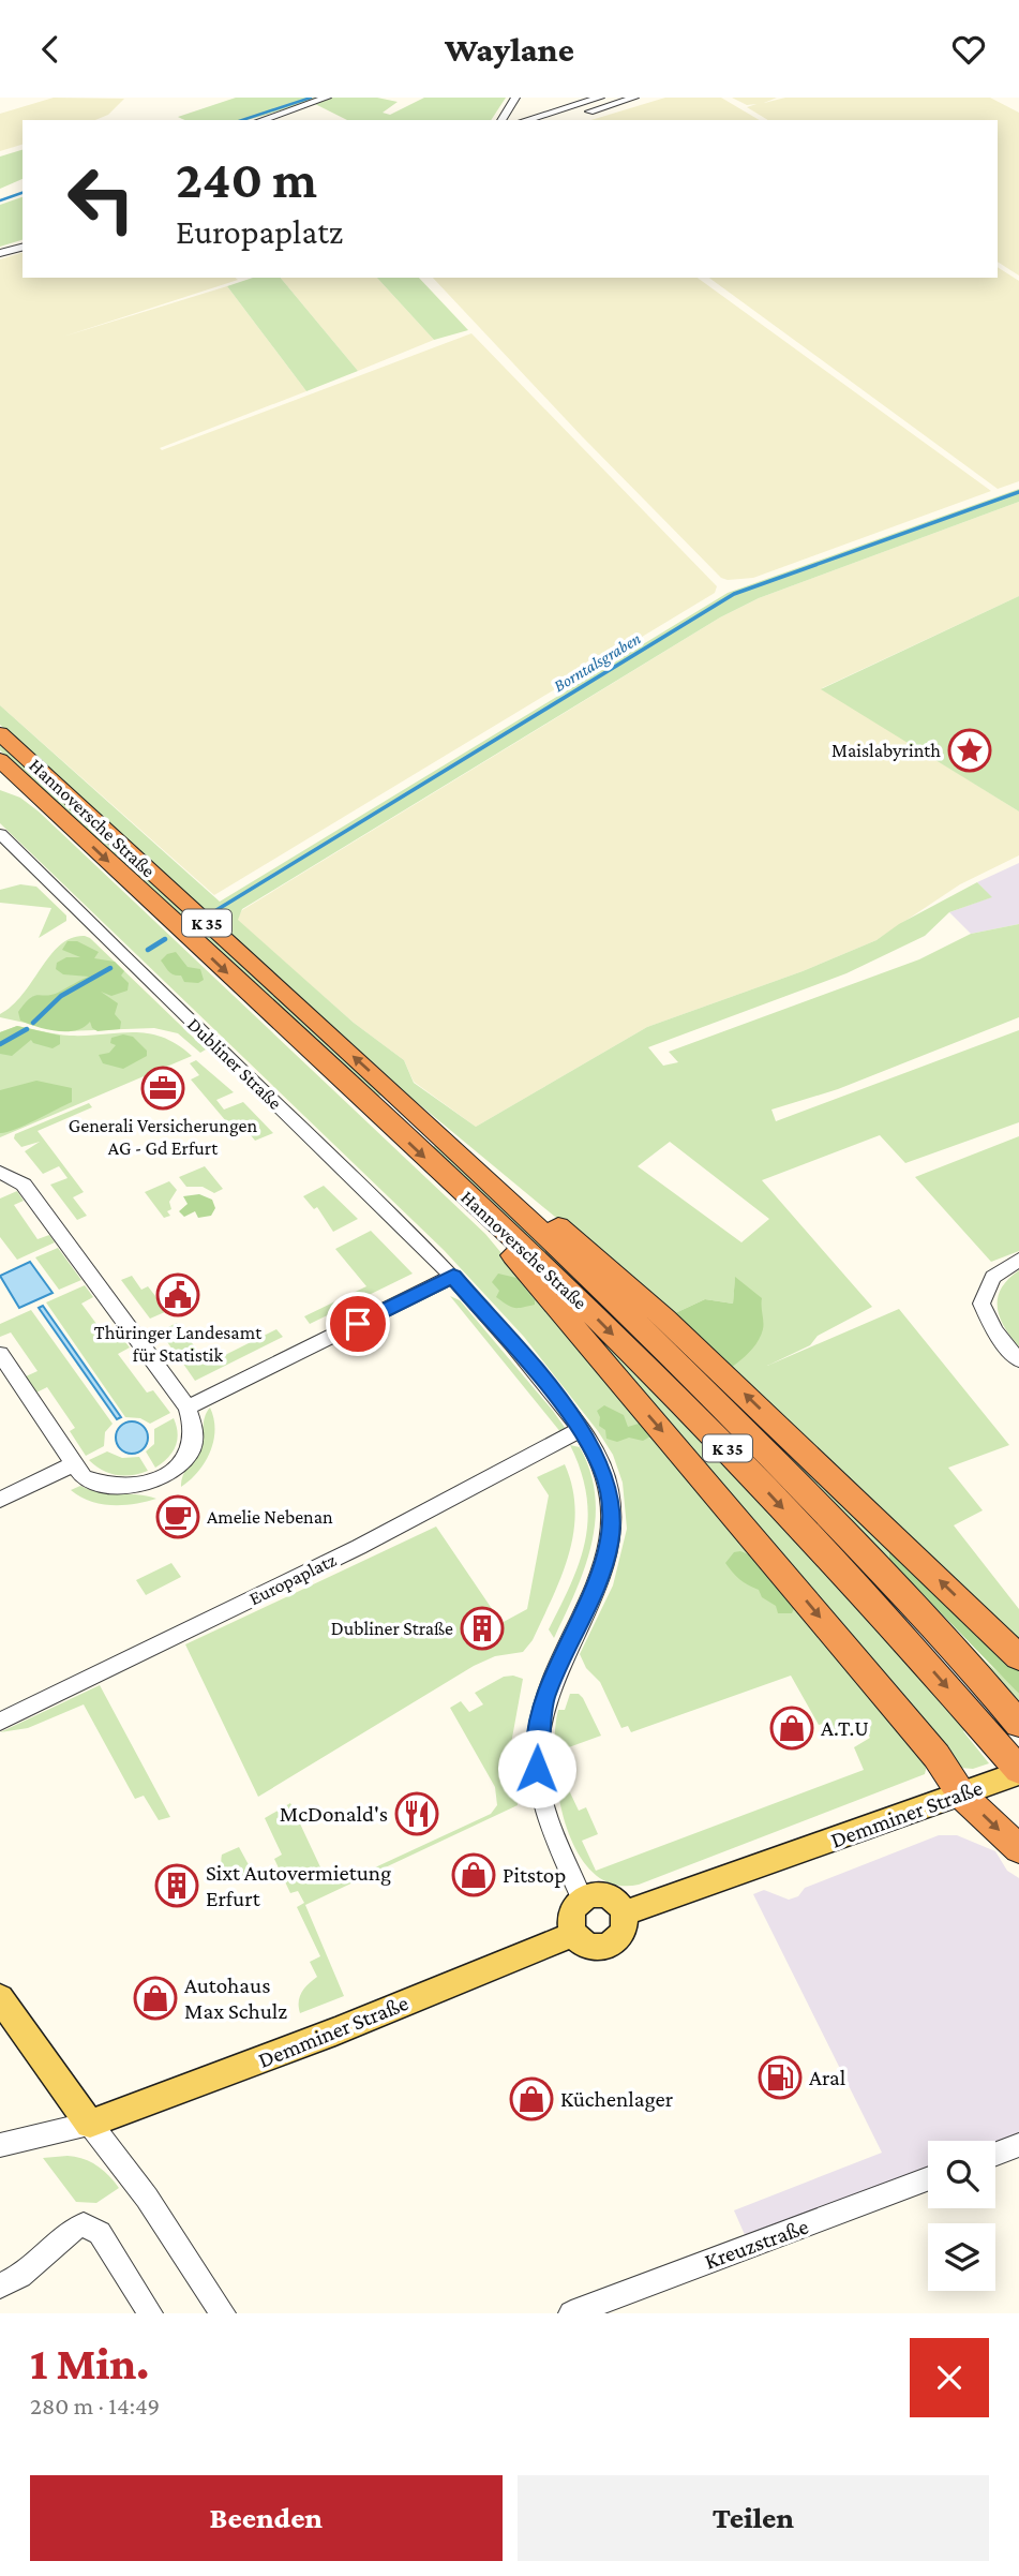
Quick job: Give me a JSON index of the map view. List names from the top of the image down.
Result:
{
  "streets": {
    "highway": ["Hannoversche Straße", "K 35"],
    "main road": ["Demminer Straße"],
    "street": ["Dubliner Straße", "Europaplatz", "Kreuzstraße"]
  },
  "crossings": [
    ["Hannoversche Straße", "Demminer Straße"],
    ["Dubliner Straße", "Europaplatz"],
    ["Dubliner Straße", "Demminer Straße"]
  ],
  "water": ["Borntalsgraben"],
  "places": {
    "place": ["Maislabyrinth"],
    "office": ["Generali Versicherungen AG - Gd Erfurt"],
    "public building": ["Thüringer Landesamt für Statistik"],
    "cafe": ["Amelie Nebenan"],
    "building": ["Dubliner Straße", "Sixt Autovermietung Erfurt"],
    "shop": [
      "A.T.U",
      "Pitstop",
      "Autohaus Max Schulz",
      "Küchenlager"
    ],
    "restaurant": ["McDonald's"],
    "fuel station": ["Aral"]
  },
  "page": {
    "header": "Waylane",
    "turn": ["240 m", "Europaplatz"],
    "heading": ["1 Min.", "280 m · 14:49"],
    "buttons": ["Beenden", "Teilen"]
  }
}
